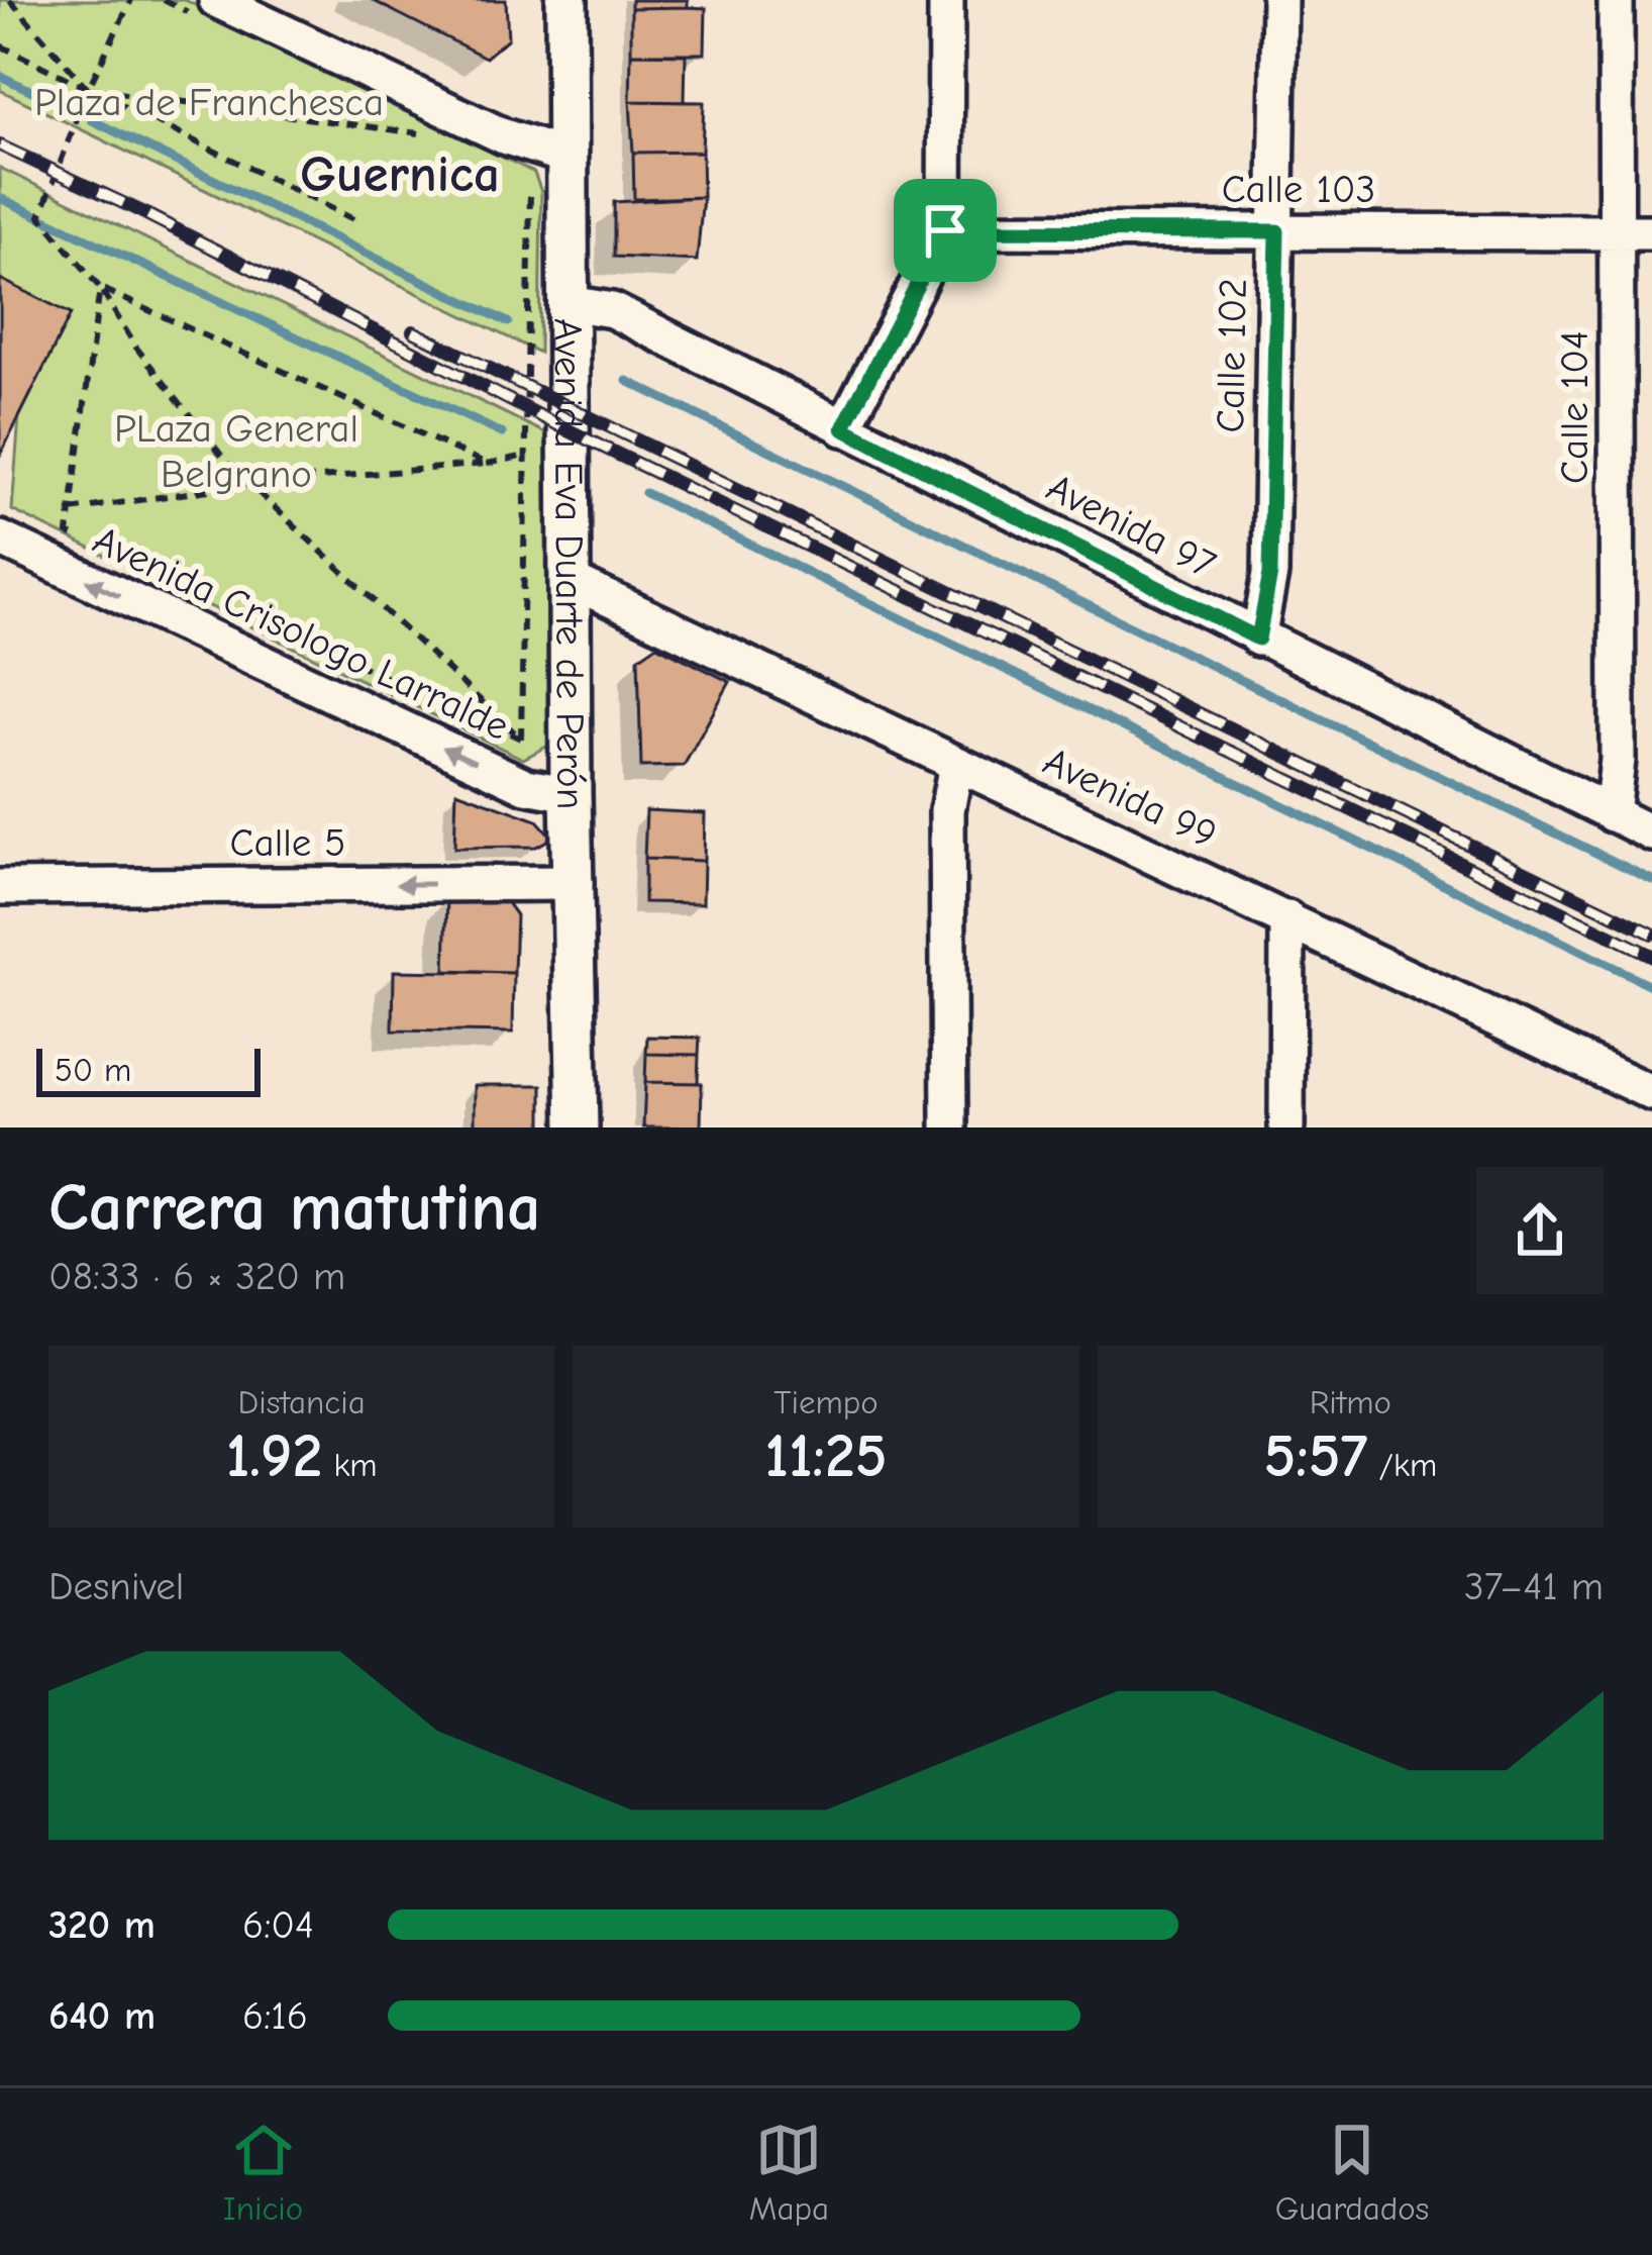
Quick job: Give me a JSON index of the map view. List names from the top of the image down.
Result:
{
  "streets": {
    "street": [
      "Calle 103",
      "Calle 102",
      "Calle 104",
      "Avenida 97",
      "Avenida Eva Duarte de Perón",
      "Avenida Crisologo Larralde",
      "Avenida 99",
      "Calle 5"
    ]
  },
  "crossings": [
    ["Calle 103", "Calle 102"],
    ["Calle 103", "Calle 104"],
    ["Calle 102", "Avenida 97"],
    ["Calle 104", "Avenida 97"],
    ["Avenida 97", "Avenida Eva Duarte de Perón"],
    ["Avenida Eva Duarte de Perón", "Avenida Crisologo Larralde"],
    ["Avenida Eva Duarte de Perón", "Avenida 99"],
    ["Avenida Eva Duarte de Perón", "Calle 5"]
  ],
  "one_way": ["Avenida Crisologo Larralde", "Calle 5"],
  "districts": ["Guernica"],
  "parks": ["Plaza de Franchesca", "PLaza General Belgrano"],
  "scale_bar": "50 m",
  "page": {
    "scale": "50 m",
    "heading": ["Carrera matutina", "08:33 · 6 × 320 m"],
    "stats": [
      ["Distancia", "1.92 km"],
      ["Tiempo", "11:25"],
      ["Ritmo", "5:57 /km"]
    ],
    "chart": ["Desnivel", "37–41 m"],
    "list": [
      {
        "name": "320 m",
        "note": "6:04"
      },
      {
        "name": "640 m",
        "note": "6:16"
      }
    ],
    "tabs": ["Inicio", "Mapa", "Guardados"]
  }
}
